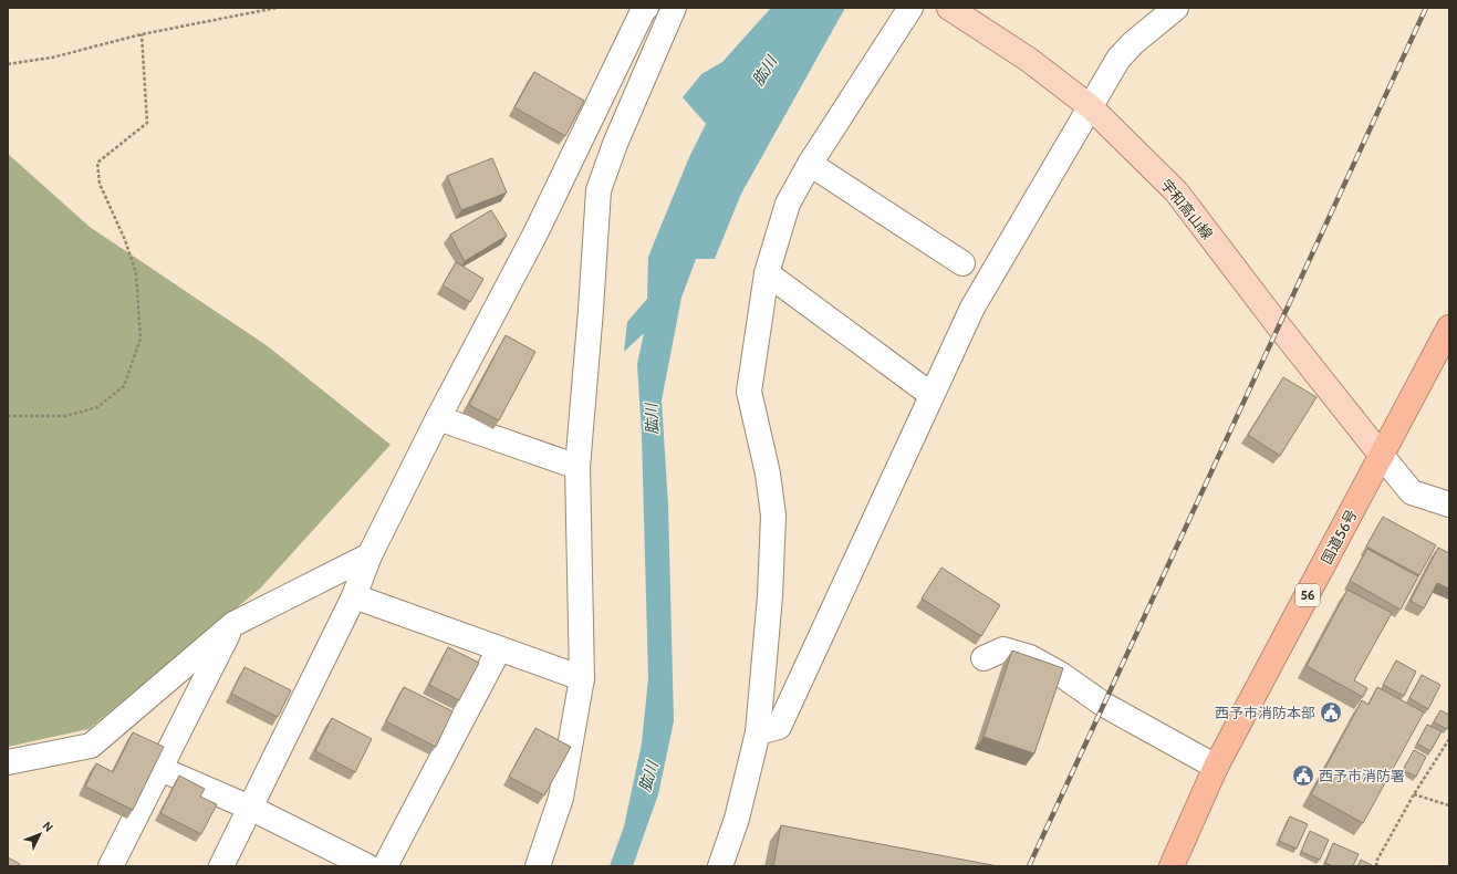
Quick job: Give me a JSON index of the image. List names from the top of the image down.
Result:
{
  "streets": {
    "highway": ["国道56号", "56"],
    "main road": ["宇和高山線"]
  },
  "crossings": [
    ["宇和高山線", "国道56号"]
  ],
  "water": ["肱川"],
  "places": {
    "public building": ["西予市消防本部", "西予市消防署"]
  },
  "north": "top right"
}
